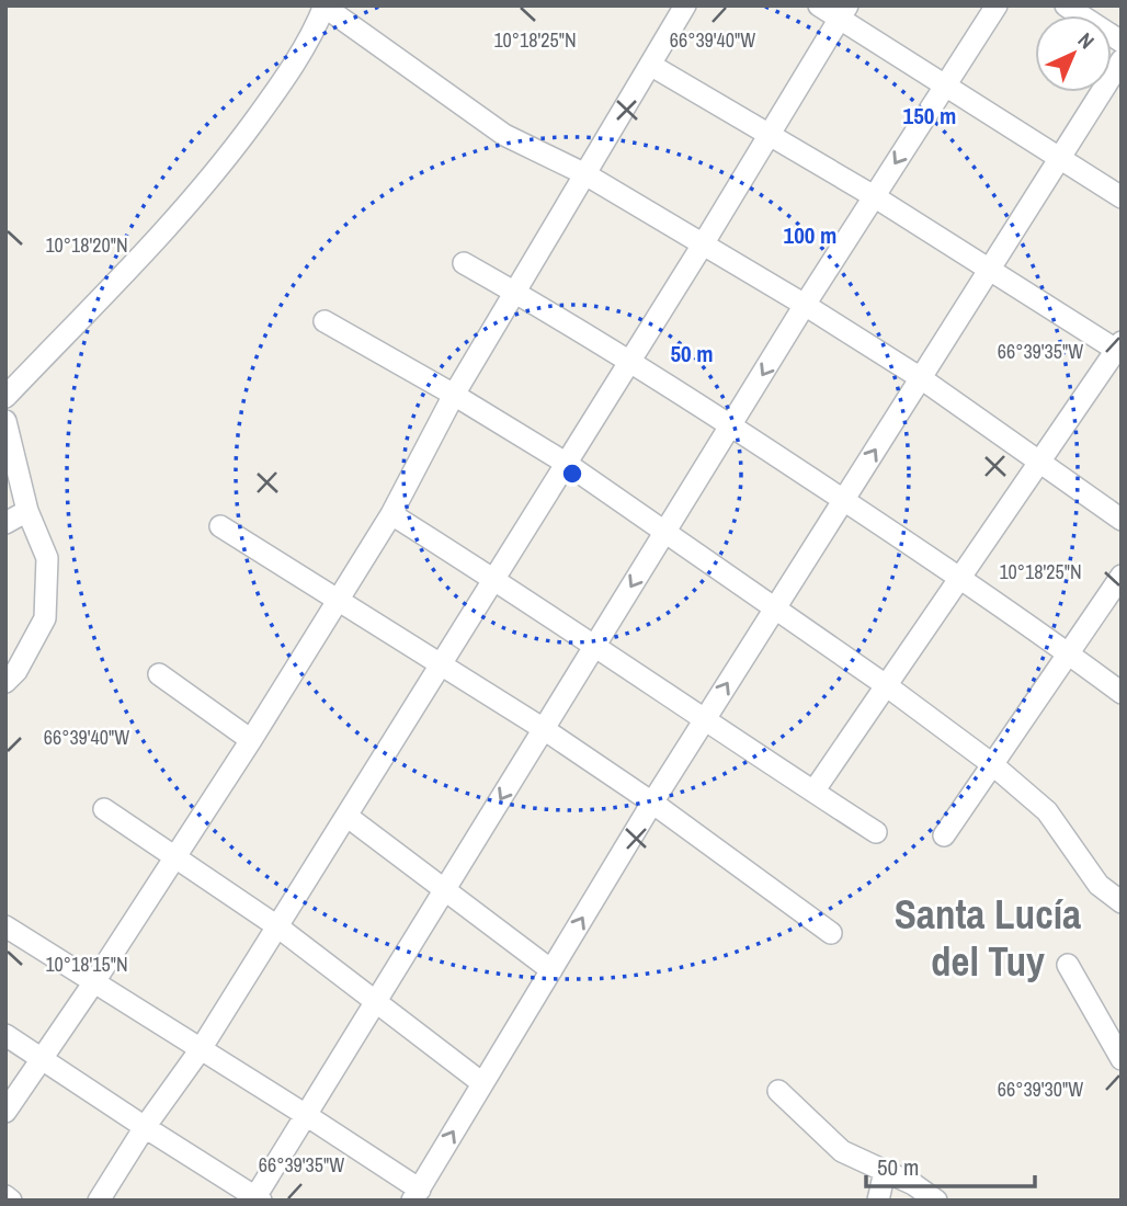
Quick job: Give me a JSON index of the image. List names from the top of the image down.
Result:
{
  "districts": ["Santa Lucía del Tuy"],
  "scale_bar": "50 m",
  "north": "top right",
  "coordinates": [
    "10°18'25\"N",
    "66°39'40\"W",
    "10°18'20\"N",
    "66°39'35\"W",
    "10°18'15\"N",
    "66°39'30\"W"
  ],
  "rings": ["150 m", "100 m", "50 m"]
}
